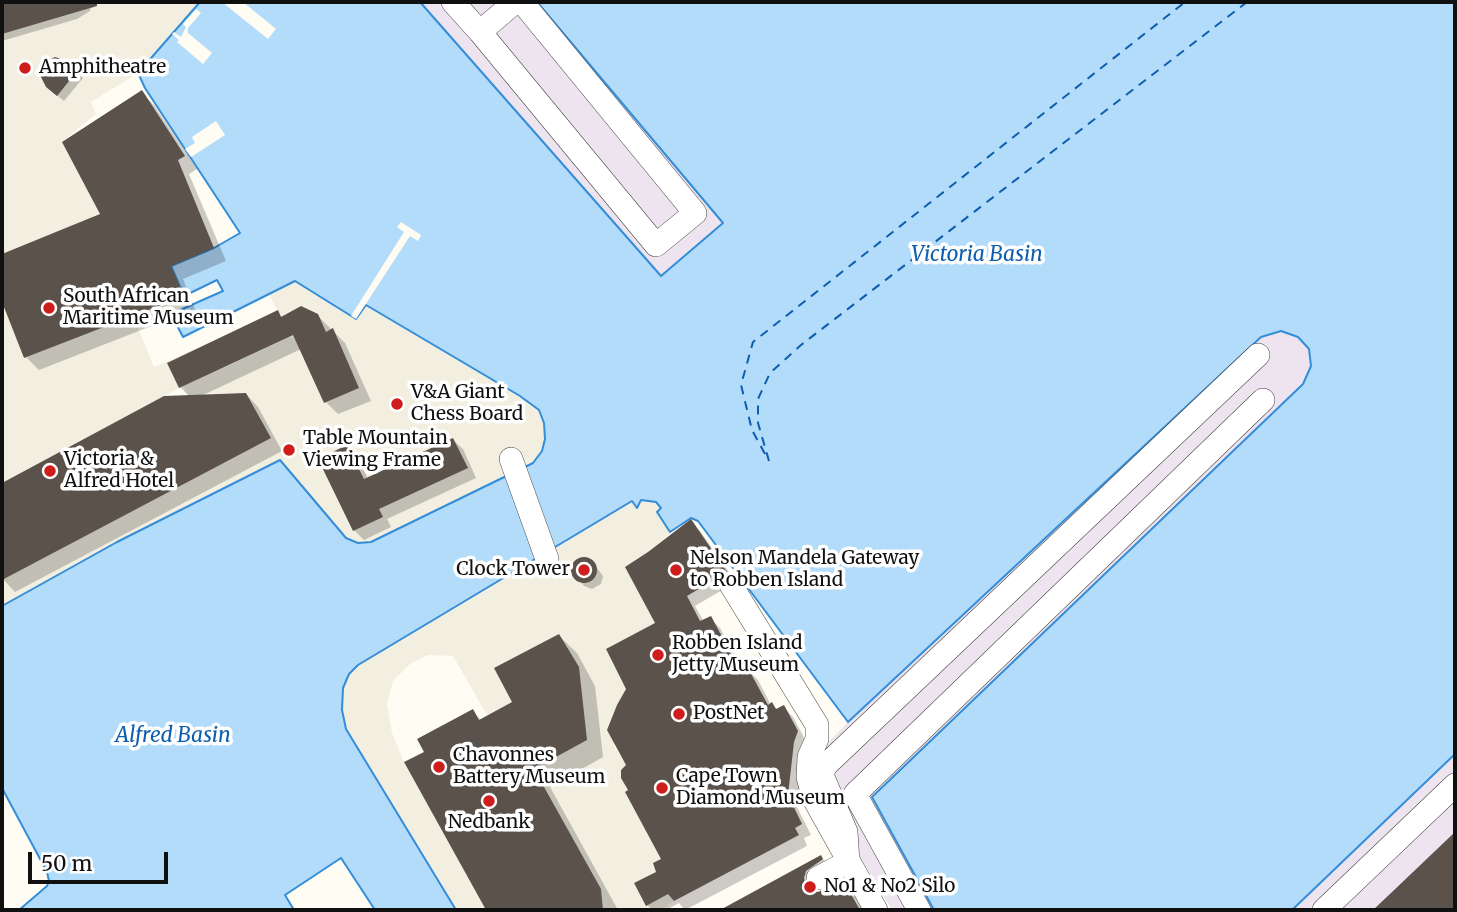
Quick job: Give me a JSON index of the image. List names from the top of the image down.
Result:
{
  "water": ["Victoria Basin", "Alfred Basin"],
  "places": [
    "Amphitheatre",
    "South African Maritime Museum",
    "V&A Giant Chess Board",
    "Table Mountain Viewing Frame",
    "Victoria & Alfred Hotel",
    "Clock Tower",
    "Nelson Mandela Gateway to Robben Island",
    "Robben Island Jetty Museum",
    "PostNet",
    "Chavonnes Battery Museum",
    "Cape Town Diamond Museum",
    "Nedbank",
    "No1 & No2 Silo"
  ],
  "scale_bar": "50 m"
}
